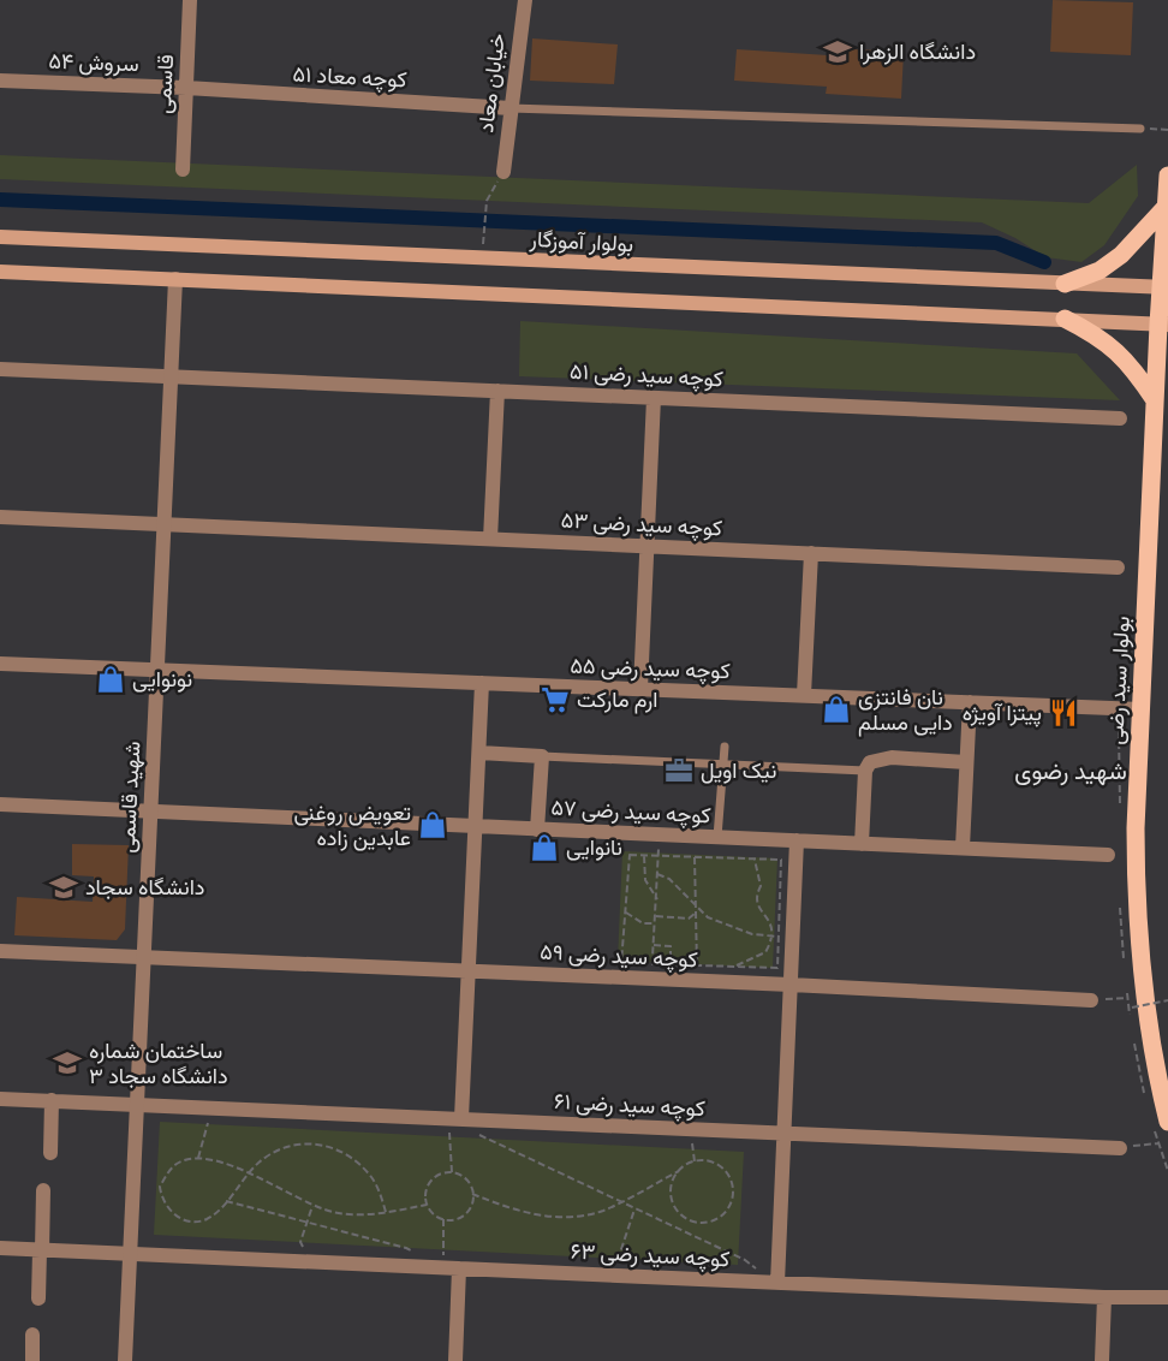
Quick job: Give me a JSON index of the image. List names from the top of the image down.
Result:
{
  "streets": {
    "main road": ["بولوار آموزگار", "بولوار سید رضی"],
    "street": [
      "سروش ۵۴",
      "کوچه معاد ۵۱",
      "خیابان معاد",
      "قاسمی",
      "کوچه سید رضی ۵۱",
      "کوچه سید رضی ۵۳",
      "کوچه سید رضی ۵۵",
      "شهید قاسمی",
      "کوچه سید رضی ۵۷",
      "کوچه سید رضی ۵۹",
      "کوچه سید رضی ۶۱",
      "کوچه سید رضی ۶۳"
    ]
  },
  "crossings": [
    ["سروش ۵۴", "کوچه معاد ۵۱"],
    ["سروش ۵۴", "قاسمی"],
    ["کوچه معاد ۵۱", "خیابان معاد"],
    ["کوچه معاد ۵۱", "قاسمی"],
    ["بولوار آموزگار", "بولوار سید رضی"],
    ["کوچه سید رضی ۵۱", "شهید قاسمی"],
    ["کوچه سید رضی ۵۳", "شهید قاسمی"],
    ["کوچه سید رضی ۵۵", "بولوار سید رضی"],
    ["کوچه سید رضی ۵۵", "شهید قاسمی"],
    ["شهید قاسمی", "کوچه سید رضی ۵۷"],
    ["شهید قاسمی", "کوچه سید رضی ۵۹"],
    ["شهید قاسمی", "کوچه سید رضی ۶۱"],
    ["شهید قاسمی", "کوچه سید رضی ۶۳"]
  ],
  "districts": ["شهید رضوی"],
  "places": {
    "school or university": ["دانشگاه الزهرا", "دانشگاه سجاد", "ساختمان شماره ۳ دانشگاه سجاد"],
    "shop": [
      "نونوایی",
      "نان فانتزی دایی مسلم",
      "تعویض روغنی عابدین زاده",
      "نانوایی"
    ],
    "supermarket": ["ارم مارکت"],
    "restaurant": ["پیتزا آویژه"],
    "office": ["نیک اویل"]
  }
}
